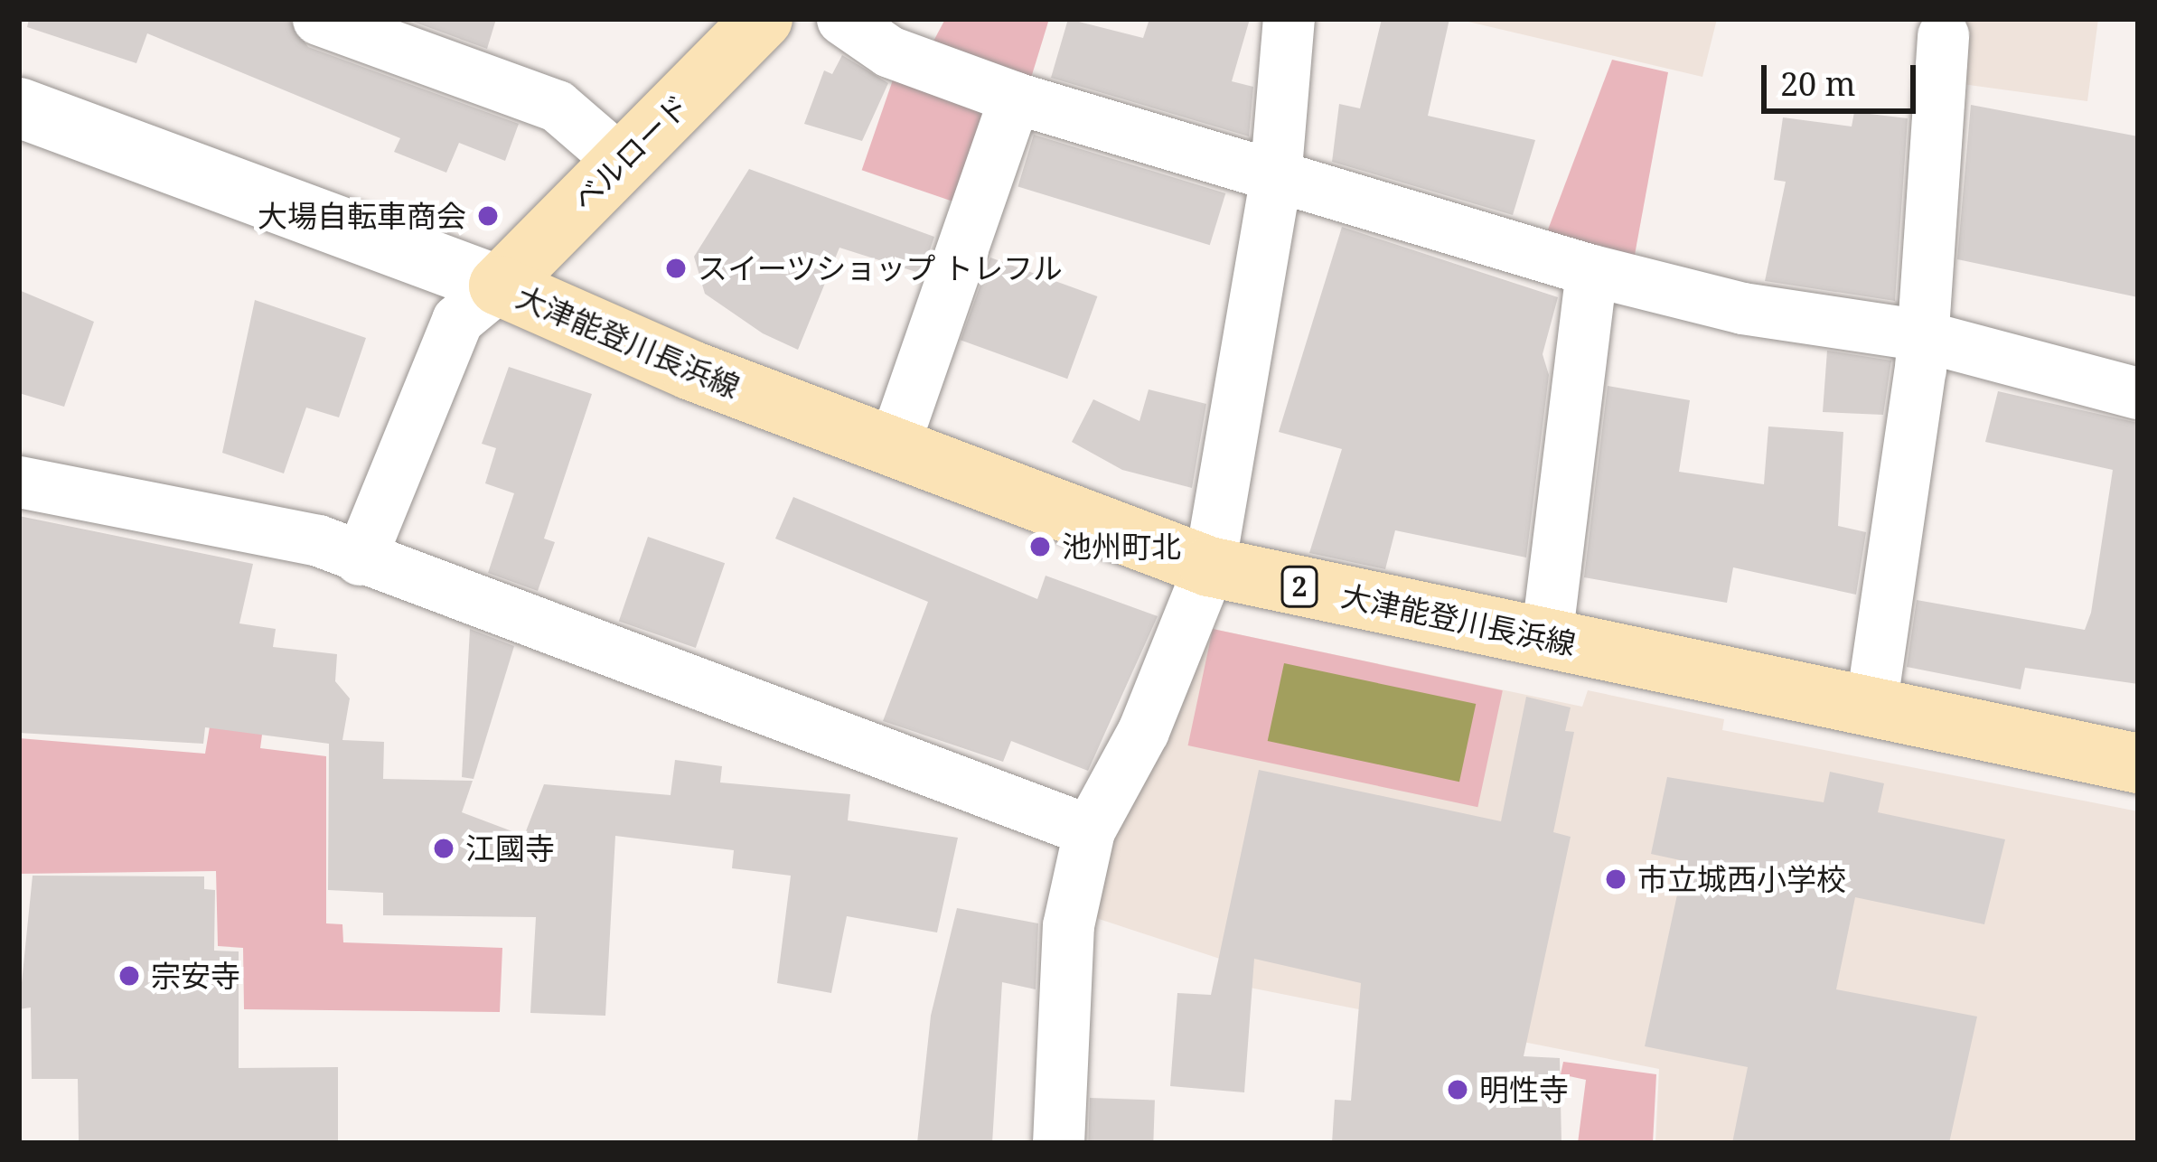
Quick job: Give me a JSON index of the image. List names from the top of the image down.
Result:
{
  "streets": {
    "main road": ["ベルロード", "大津能登川長浜線", "2"]
  },
  "crossings": [
    ["ベルロード", "大津能登川長浜線"]
  ],
  "places": [
    "大場自転車商会",
    "スイーツショップ トレフル",
    "池州町北",
    "江國寺",
    "市立城西小学校",
    "宗安寺",
    "明性寺"
  ],
  "scale_bar": "20 m"
}
